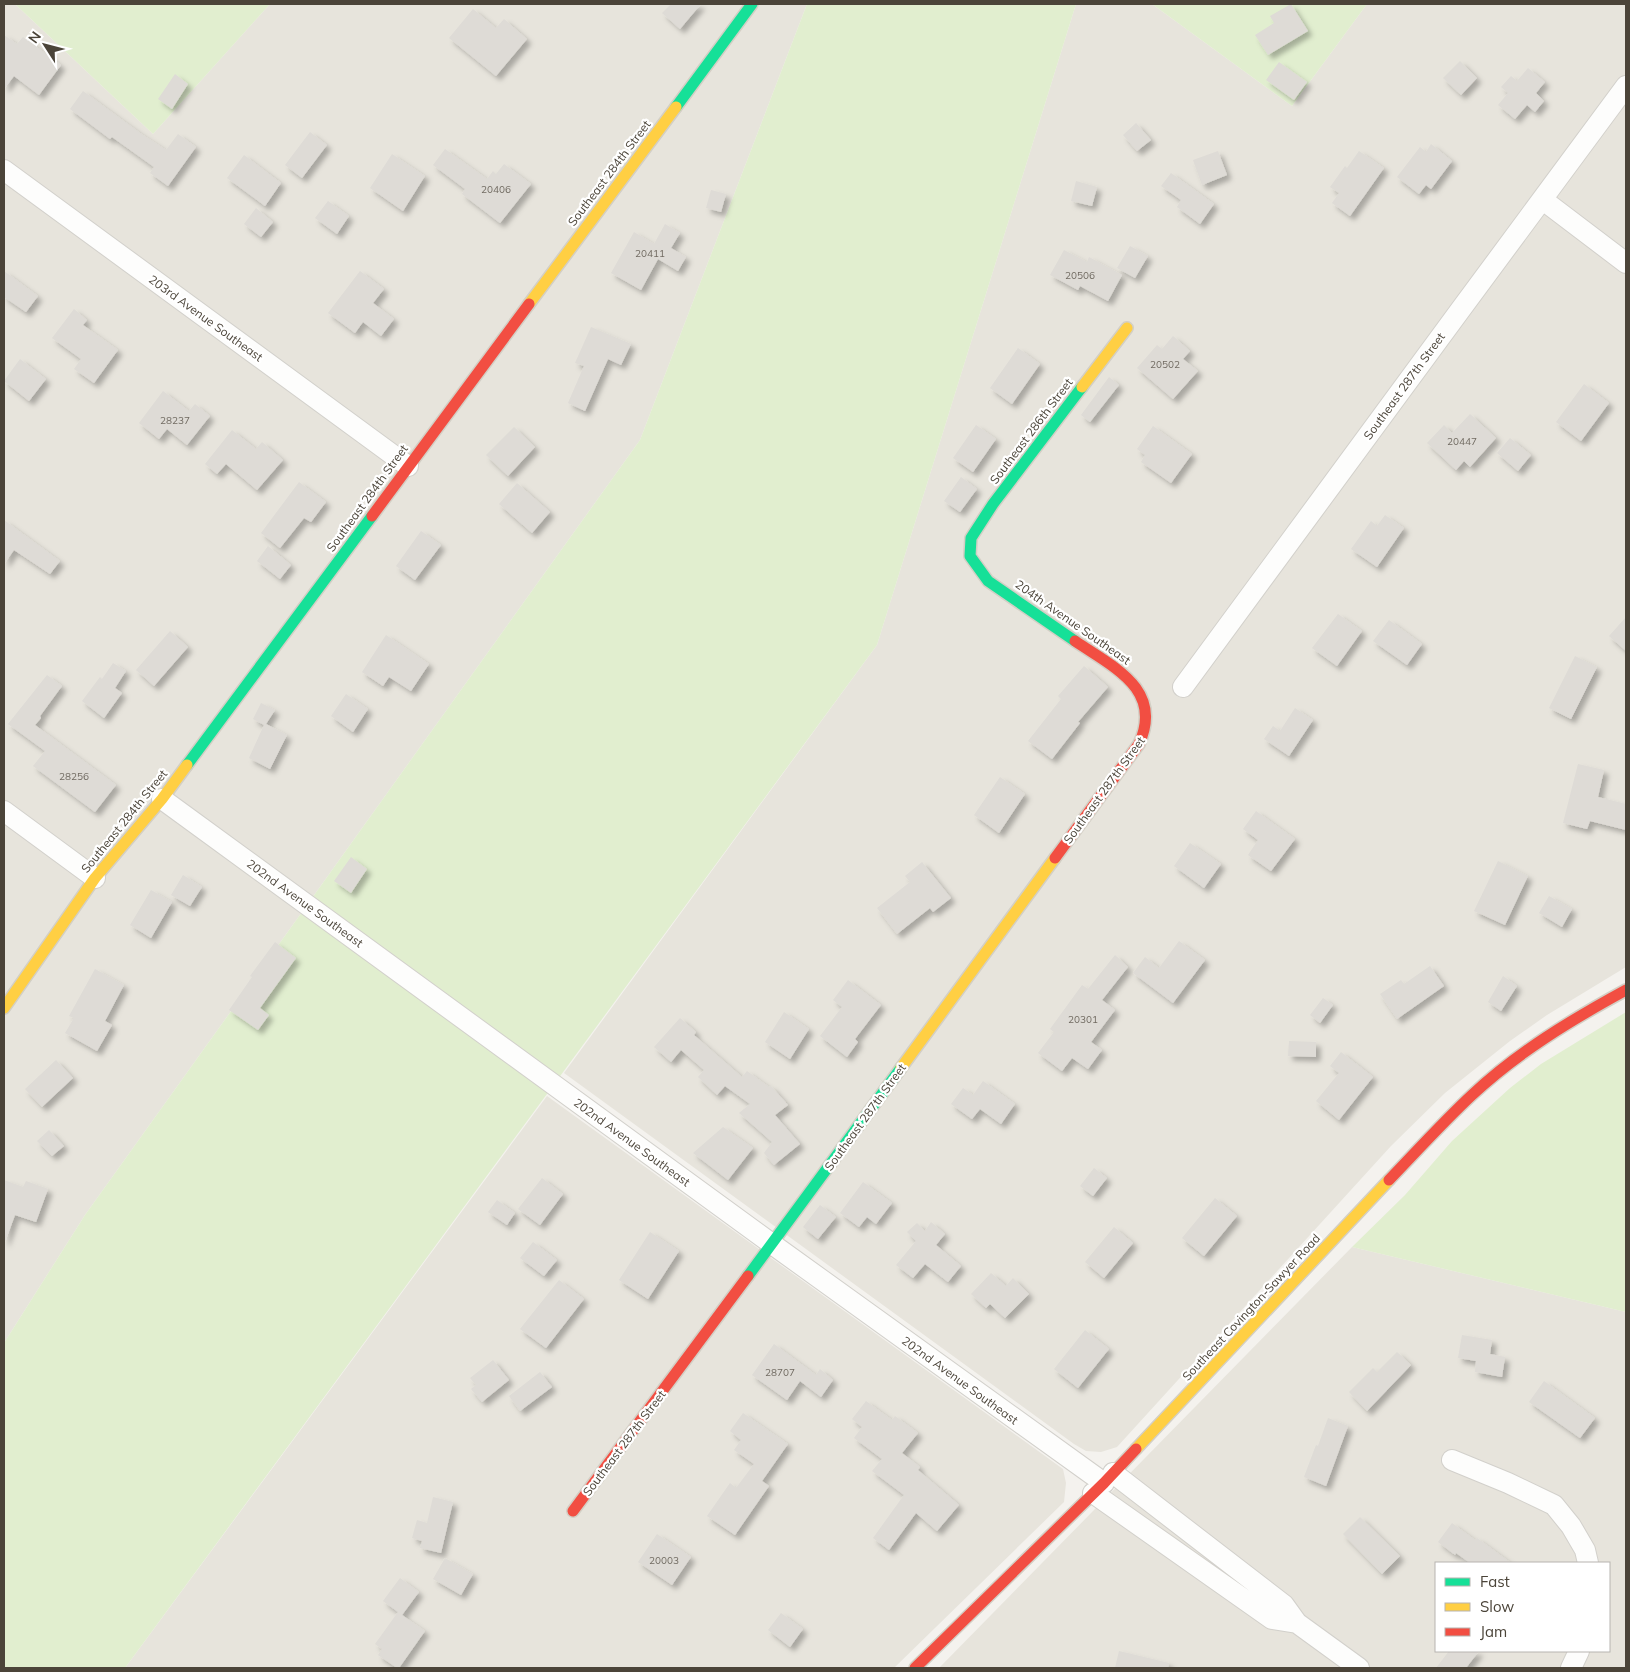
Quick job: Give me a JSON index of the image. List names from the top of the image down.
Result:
{
  "streets": {
    "street": [
      "Southeast 284th Street",
      "203rd Avenue Southeast",
      "Southeast 287th Street",
      "Southeast 286th Street",
      "204th Avenue Southeast",
      "202nd Avenue Southeast",
      "Southeast Covington-Sawyer Road"
    ]
  },
  "crossings": [
    ["Southeast 284th Street", "203rd Avenue Southeast"],
    ["Southeast 284th Street", "202nd Avenue Southeast"],
    ["Southeast 287th Street", "204th Avenue Southeast"],
    ["Southeast 287th Street", "202nd Avenue Southeast"],
    ["Southeast 286th Street", "204th Avenue Southeast"],
    ["202nd Avenue Southeast", "Southeast Covington-Sawyer Road"]
  ],
  "house_numbers": [
    "20406",
    "20411",
    "20506",
    "20502",
    "28237",
    "20447",
    "28256",
    "20301",
    "28707",
    "20003"
  ],
  "legend": ["Fast", "Slow", "Jam"],
  "north": "top left"
}
